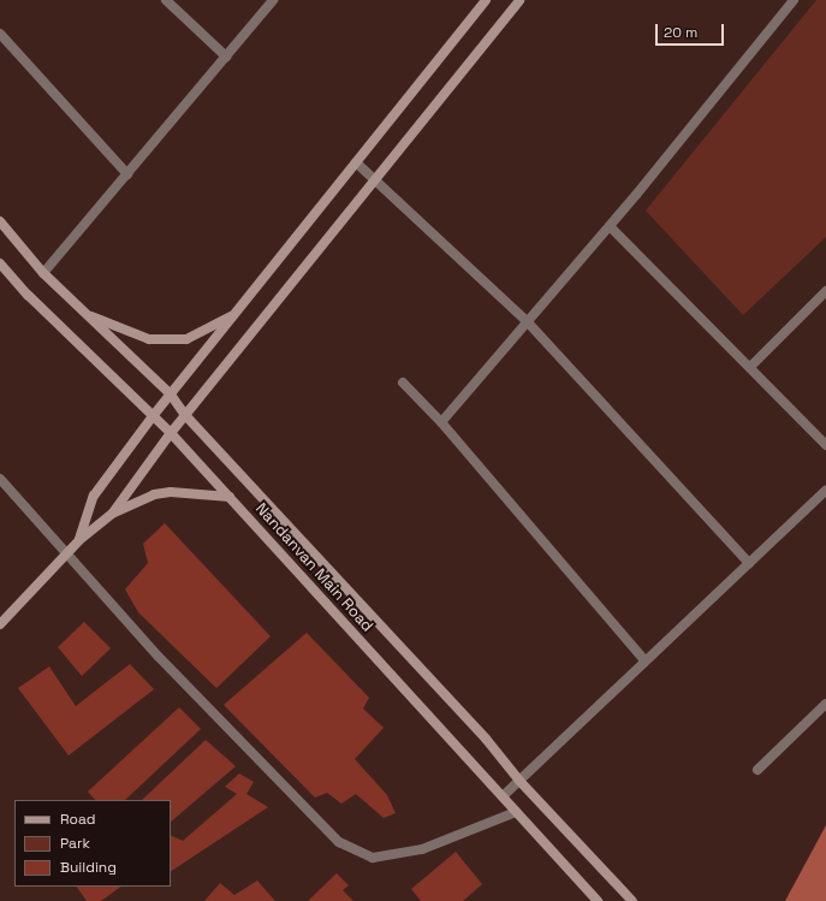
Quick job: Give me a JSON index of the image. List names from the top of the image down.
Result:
{
  "streets": {
    "main road": ["Nandanvan Main Road"]
  },
  "legend": ["Road", "Park", "Building"],
  "scale_bar": "20 m"
}
